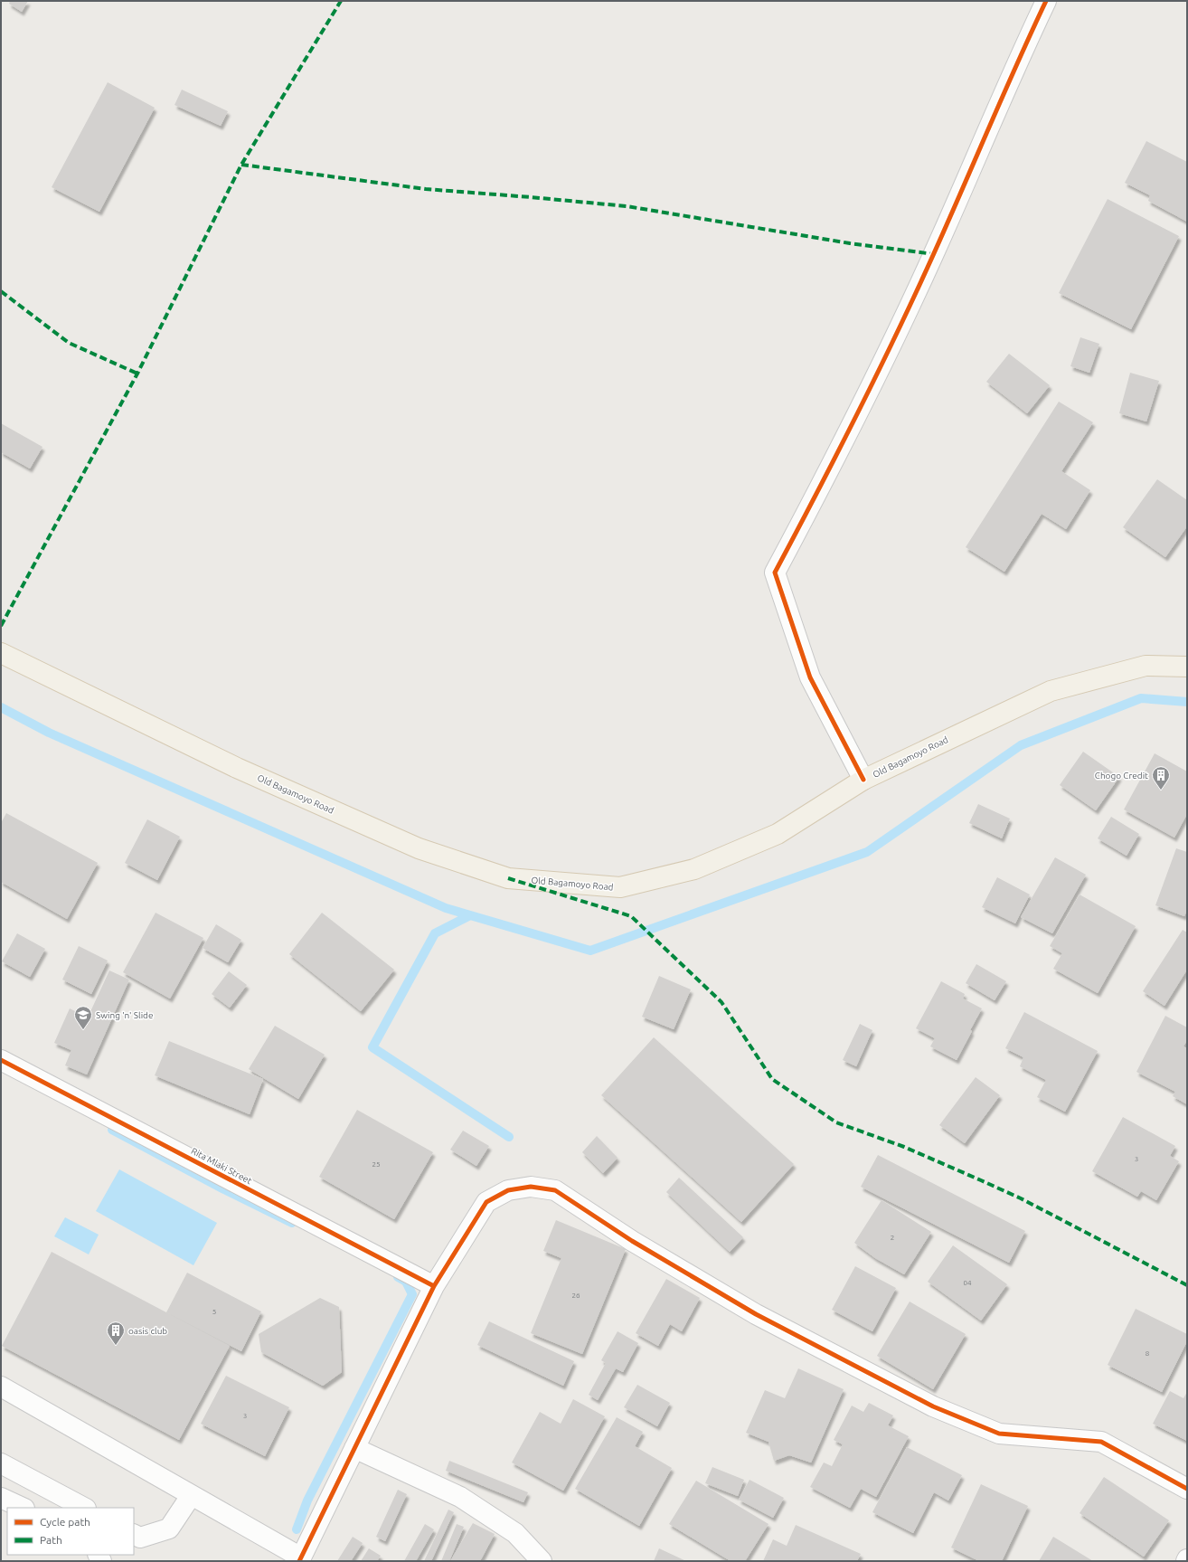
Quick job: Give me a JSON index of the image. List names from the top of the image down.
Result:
{
  "streets": {
    "main road": ["Old Bagamoyo Road"],
    "street": ["Rita Mlaki Street"]
  },
  "places": {
    "building": ["Chogo Credit", "oasis club"],
    "school or university": ["Swing 'n' Slide"]
  },
  "house_numbers": [
    "3",
    "25",
    "2",
    "04",
    "26",
    "5",
    "8",
    "3"
  ],
  "legend": ["Cycle path", "Path"]
}
